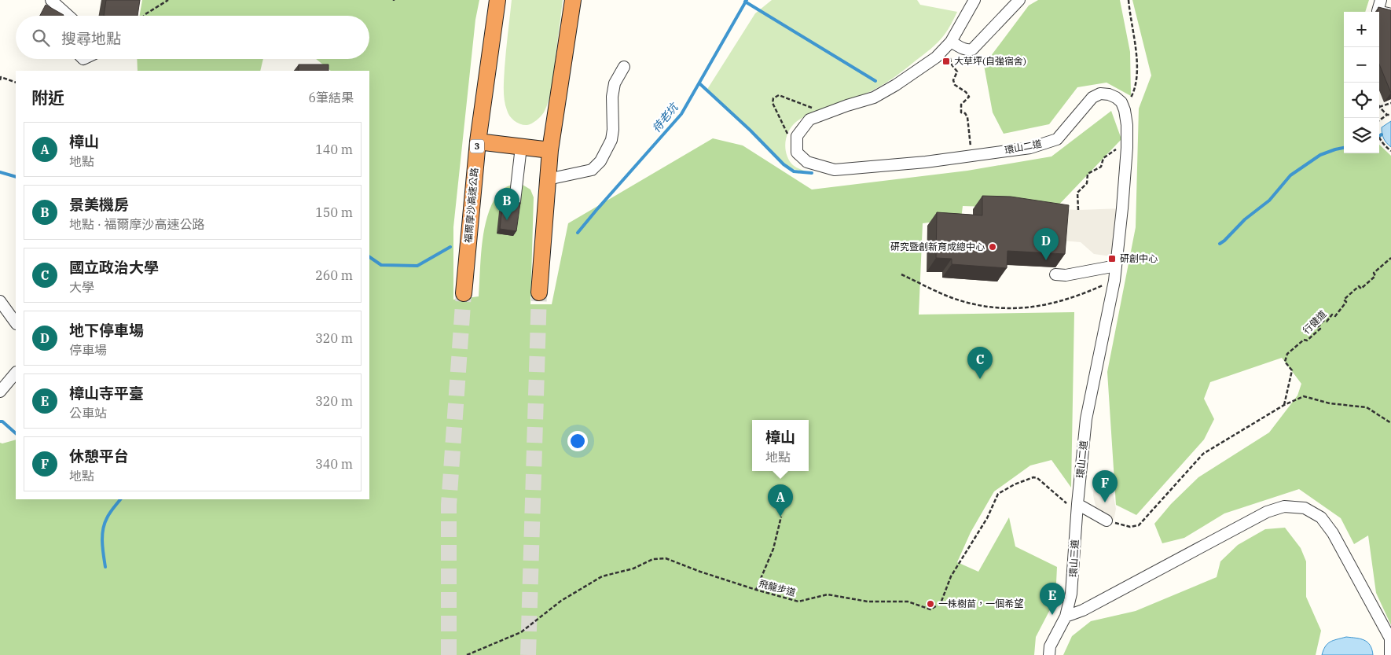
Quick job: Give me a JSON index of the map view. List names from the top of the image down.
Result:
{
  "streets": {
    "highway": ["3", "福爾摩沙高速公路"],
    "lane": ["環山二道", "環山三道"],
    "path": ["行健道", "飛龍步道"]
  },
  "crossings": [
    ["環山二道", "環山三道"],
    ["環山二道", "飛龍步道"],
    ["環山三道", "飛龍步道"]
  ],
  "water": ["待老坑"],
  "places": {
    "transit": ["大草坪(自強宿舍)", "研創中心"],
    "other": ["研究暨創新育成總中心", "一株樹苗，一個希望"]
  },
  "page": {
    "map_buttons": ["+", "−"],
    "search": "搜尋地點",
    "heading": ["附近", "6筆結果"],
    "list": [
      {
        "mark": "A",
        "name": "樟山",
        "note": "地點",
        "value": "140 m"
      },
      {
        "mark": "B",
        "name": "景美機房",
        "note": "地點 · 福爾摩沙高速公路",
        "value": "150 m"
      },
      {
        "mark": "C",
        "name": "國立政治大學",
        "note": "大學",
        "value": "260 m"
      },
      {
        "mark": "D",
        "name": "地下停車場",
        "note": "停車場",
        "value": "320 m"
      },
      {
        "mark": "E",
        "name": "樟山寺平臺",
        "note": "公車站",
        "value": "320 m"
      },
      {
        "mark": "F",
        "name": "休憩平台",
        "note": "地點",
        "value": "340 m"
      }
    ],
    "pins": [
      "B",
      "D",
      "C",
      "F",
      "A",
      "E"
    ],
    "popup": ["樟山", "地點"]
  }
}
